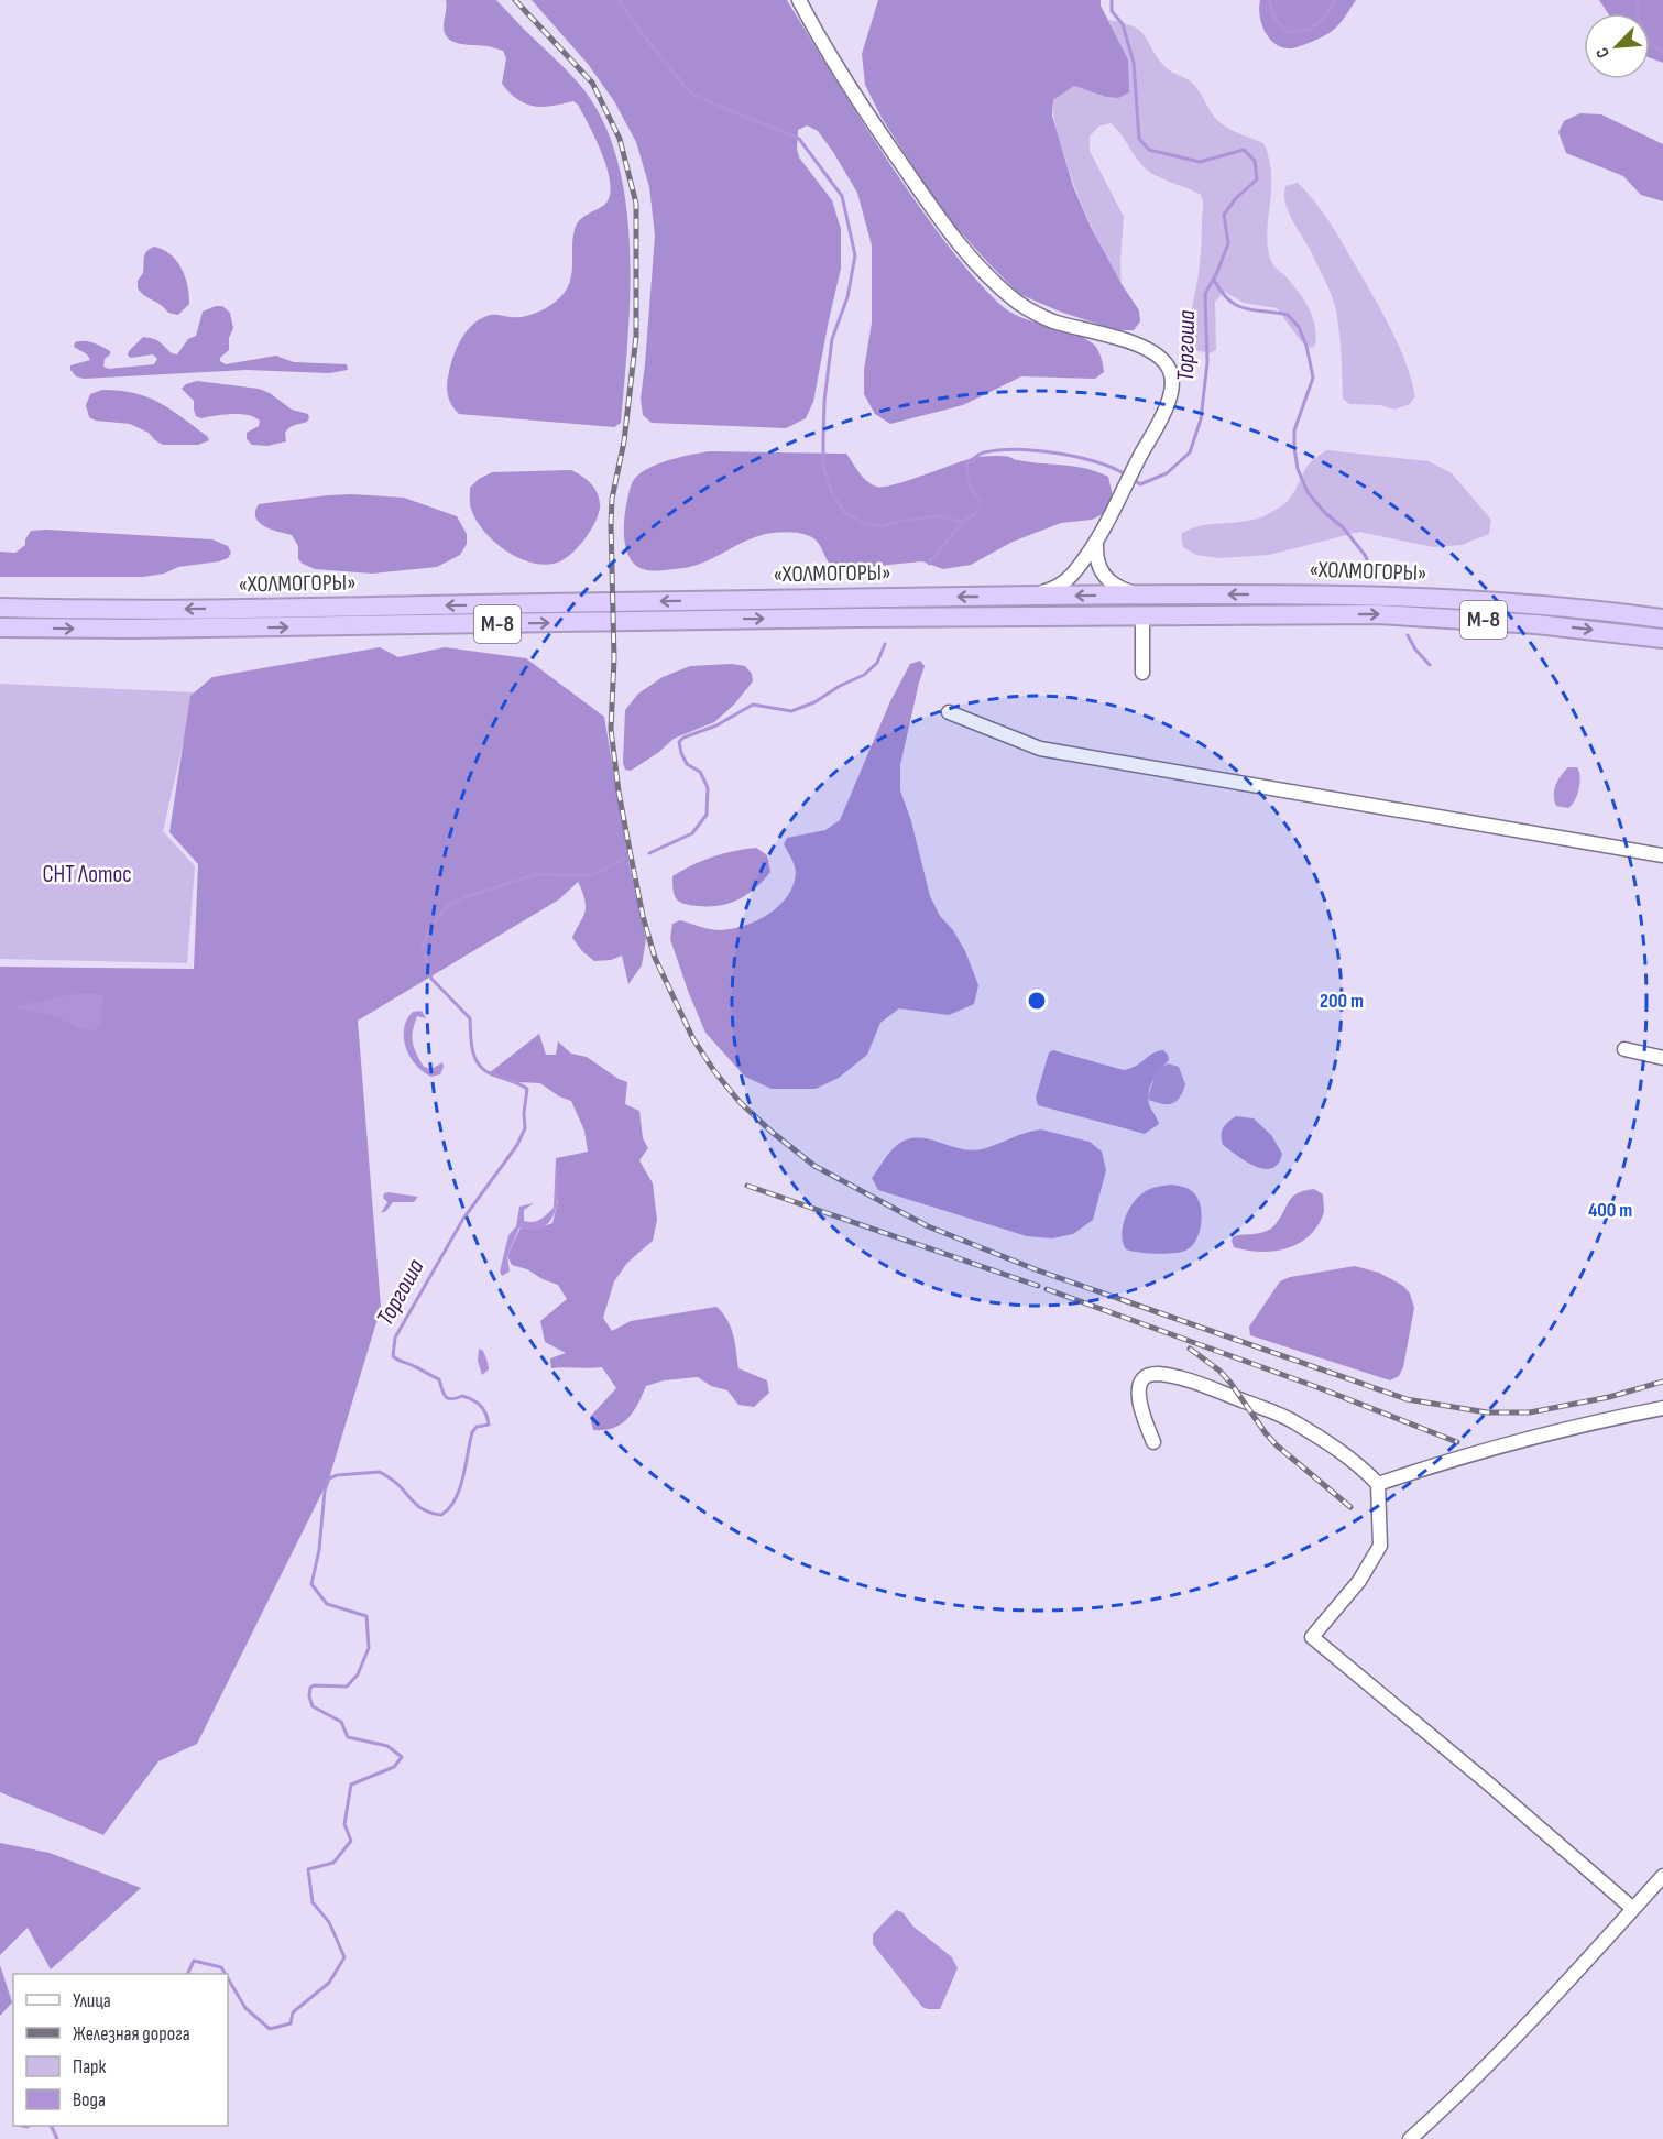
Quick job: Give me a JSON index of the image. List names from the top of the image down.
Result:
{
  "streets": {
    "highway": ["«ХОЛМОГОРЫ»", "М-8"]
  },
  "water": ["Торгоша"],
  "parks": ["СНТ Лотос"],
  "legend": [
    "Улица",
    "Железная дорога",
    "Парк",
    "Вода"
  ],
  "north": "bottom left",
  "rings": ["200 m", "400 m"]
}
